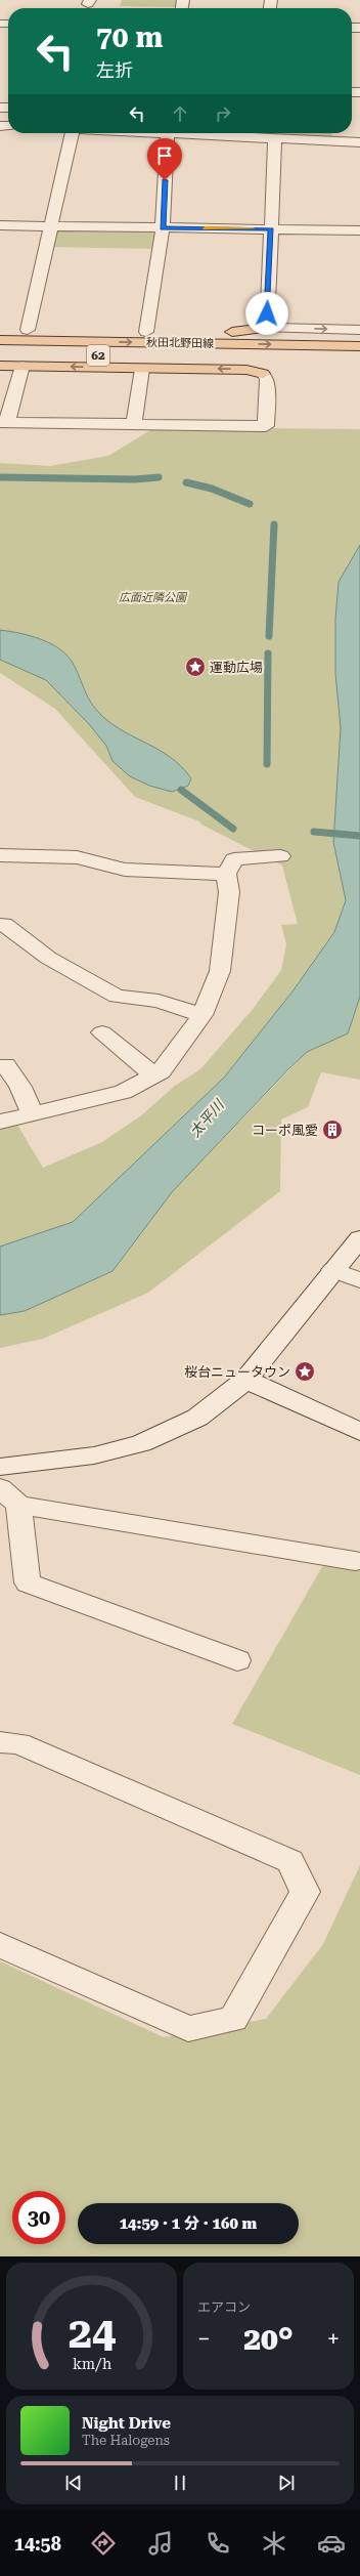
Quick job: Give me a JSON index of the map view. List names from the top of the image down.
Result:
{
  "streets": {
    "main road": ["秋田北野田線", "62"]
  },
  "water": ["太平川"],
  "parks": ["広面近隣公園"],
  "places": {
    "place": ["運動広場", "桜台ニュータウン"],
    "building": ["コーポ風愛"]
  },
  "page": {
    "turn": ["70 m", "左折"],
    "limit": "30",
    "trip": "14:59 · 1 分 · 160 m",
    "tile": "エアコン",
    "heat": ["−", "20°", "+"],
    "song": ["Night Drive", "The Halogens"],
    "tabs": "14:58",
    "gauge": ["24", "km/h"]
  }
}
